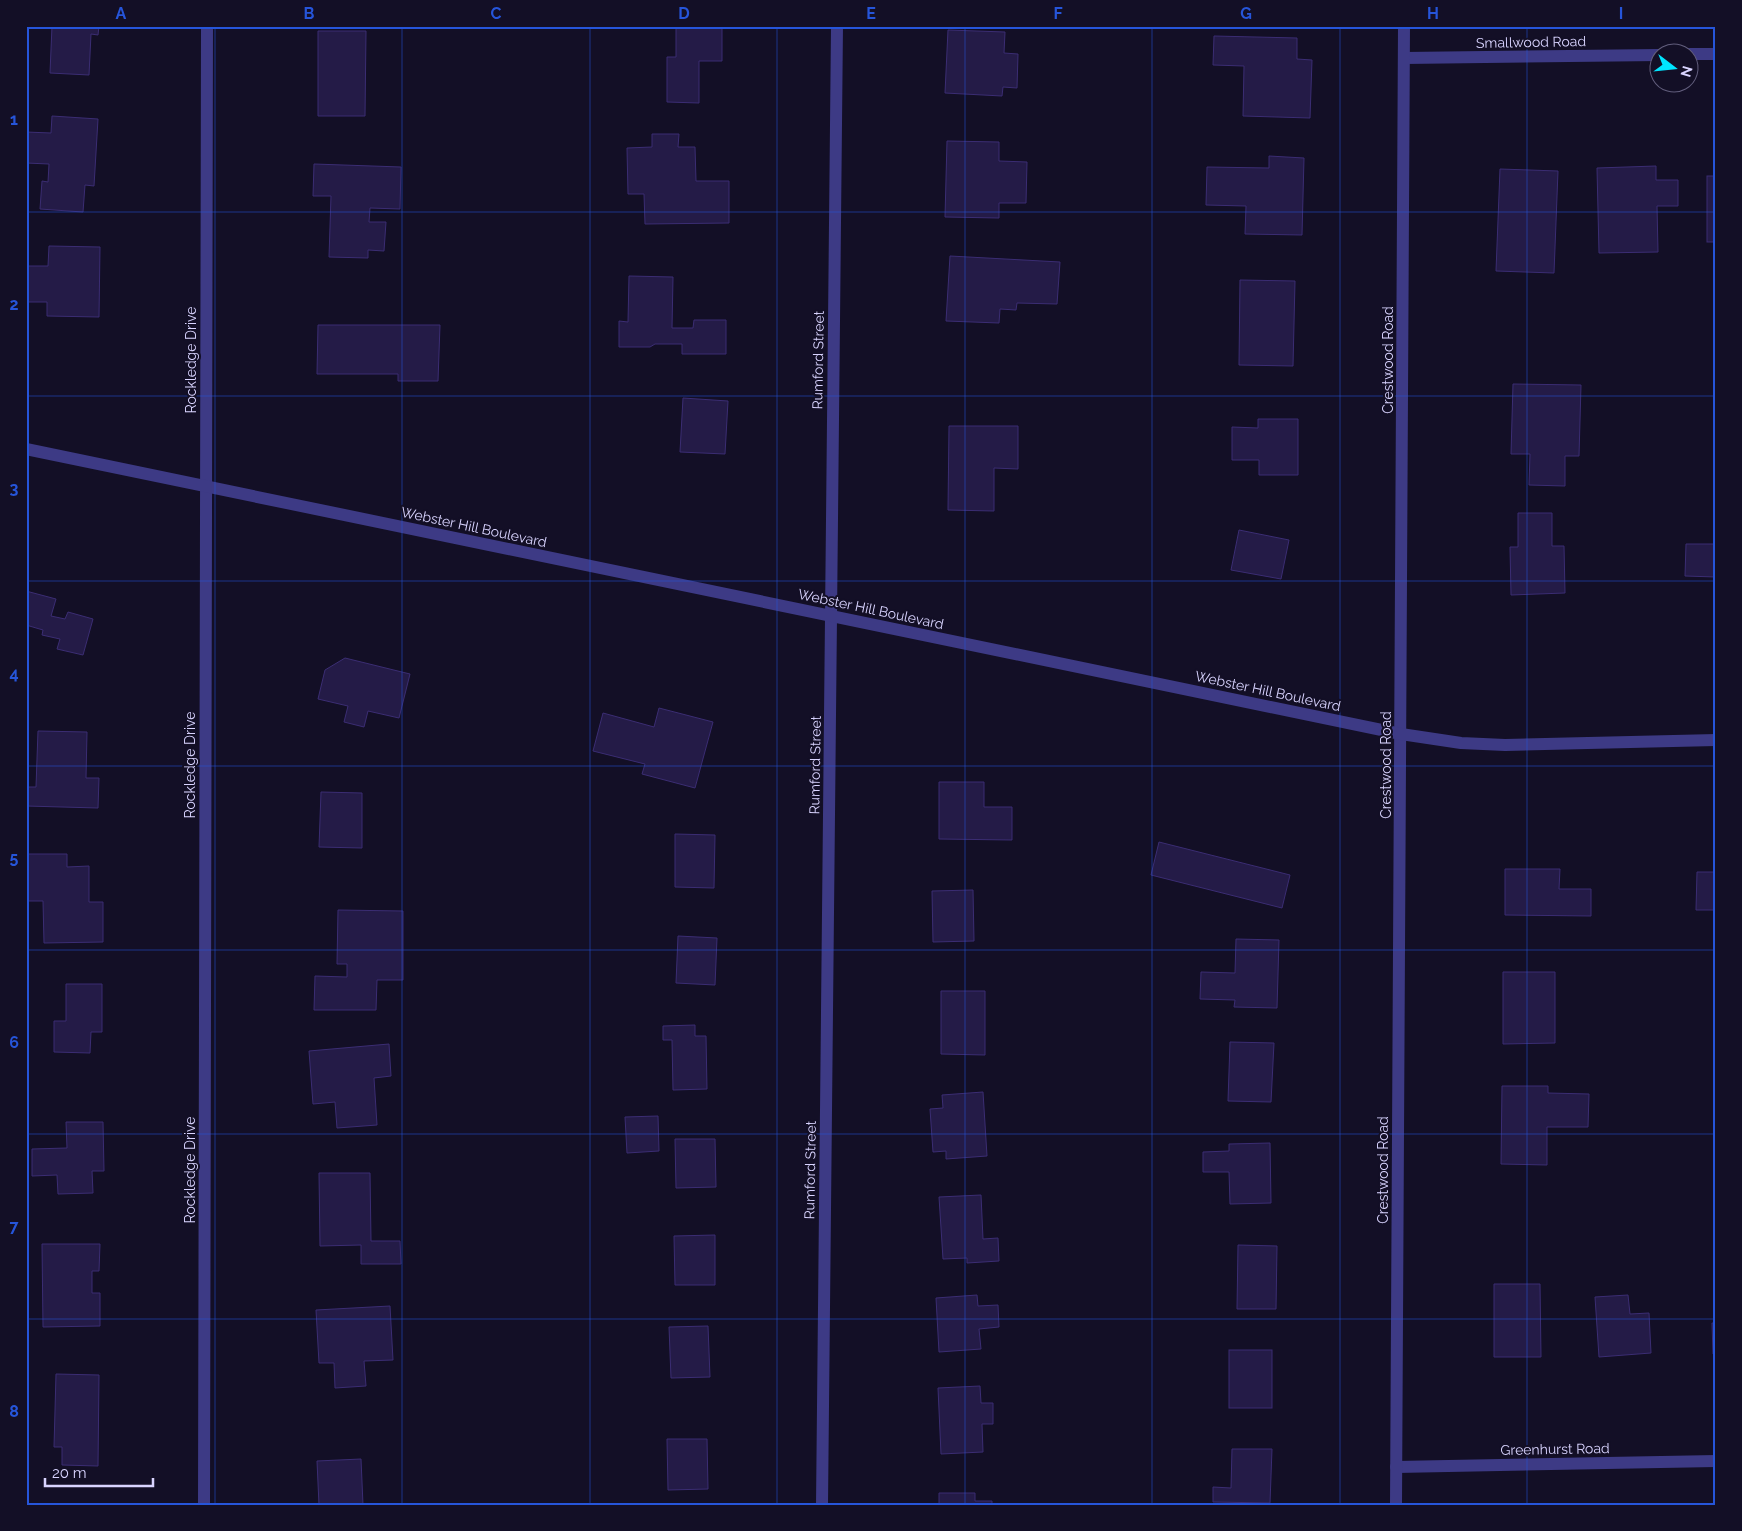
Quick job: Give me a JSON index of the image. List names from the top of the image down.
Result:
{
  "streets": {
    "street": [
      "Smallwood Road",
      "Rockledge Drive",
      "Rumford Street",
      "Crestwood Road",
      "Webster Hill Boulevard",
      "Greenhurst Road"
    ]
  },
  "crossings": [
    ["Smallwood Road", "Crestwood Road"],
    ["Rockledge Drive", "Webster Hill Boulevard"],
    ["Rumford Street", "Webster Hill Boulevard"],
    ["Crestwood Road", "Webster Hill Boulevard"],
    ["Crestwood Road", "Greenhurst Road"]
  ],
  "scale_bar": "20 m",
  "north": "right",
  "grid": {
    "columns": [
      "A",
      "B",
      "C",
      "D",
      "E",
      "F",
      "G",
      "H",
      "I"
    ],
    "rows": [
      "1",
      "2",
      "3",
      "4",
      "5",
      "6",
      "7",
      "8"
    ]
  }
}
